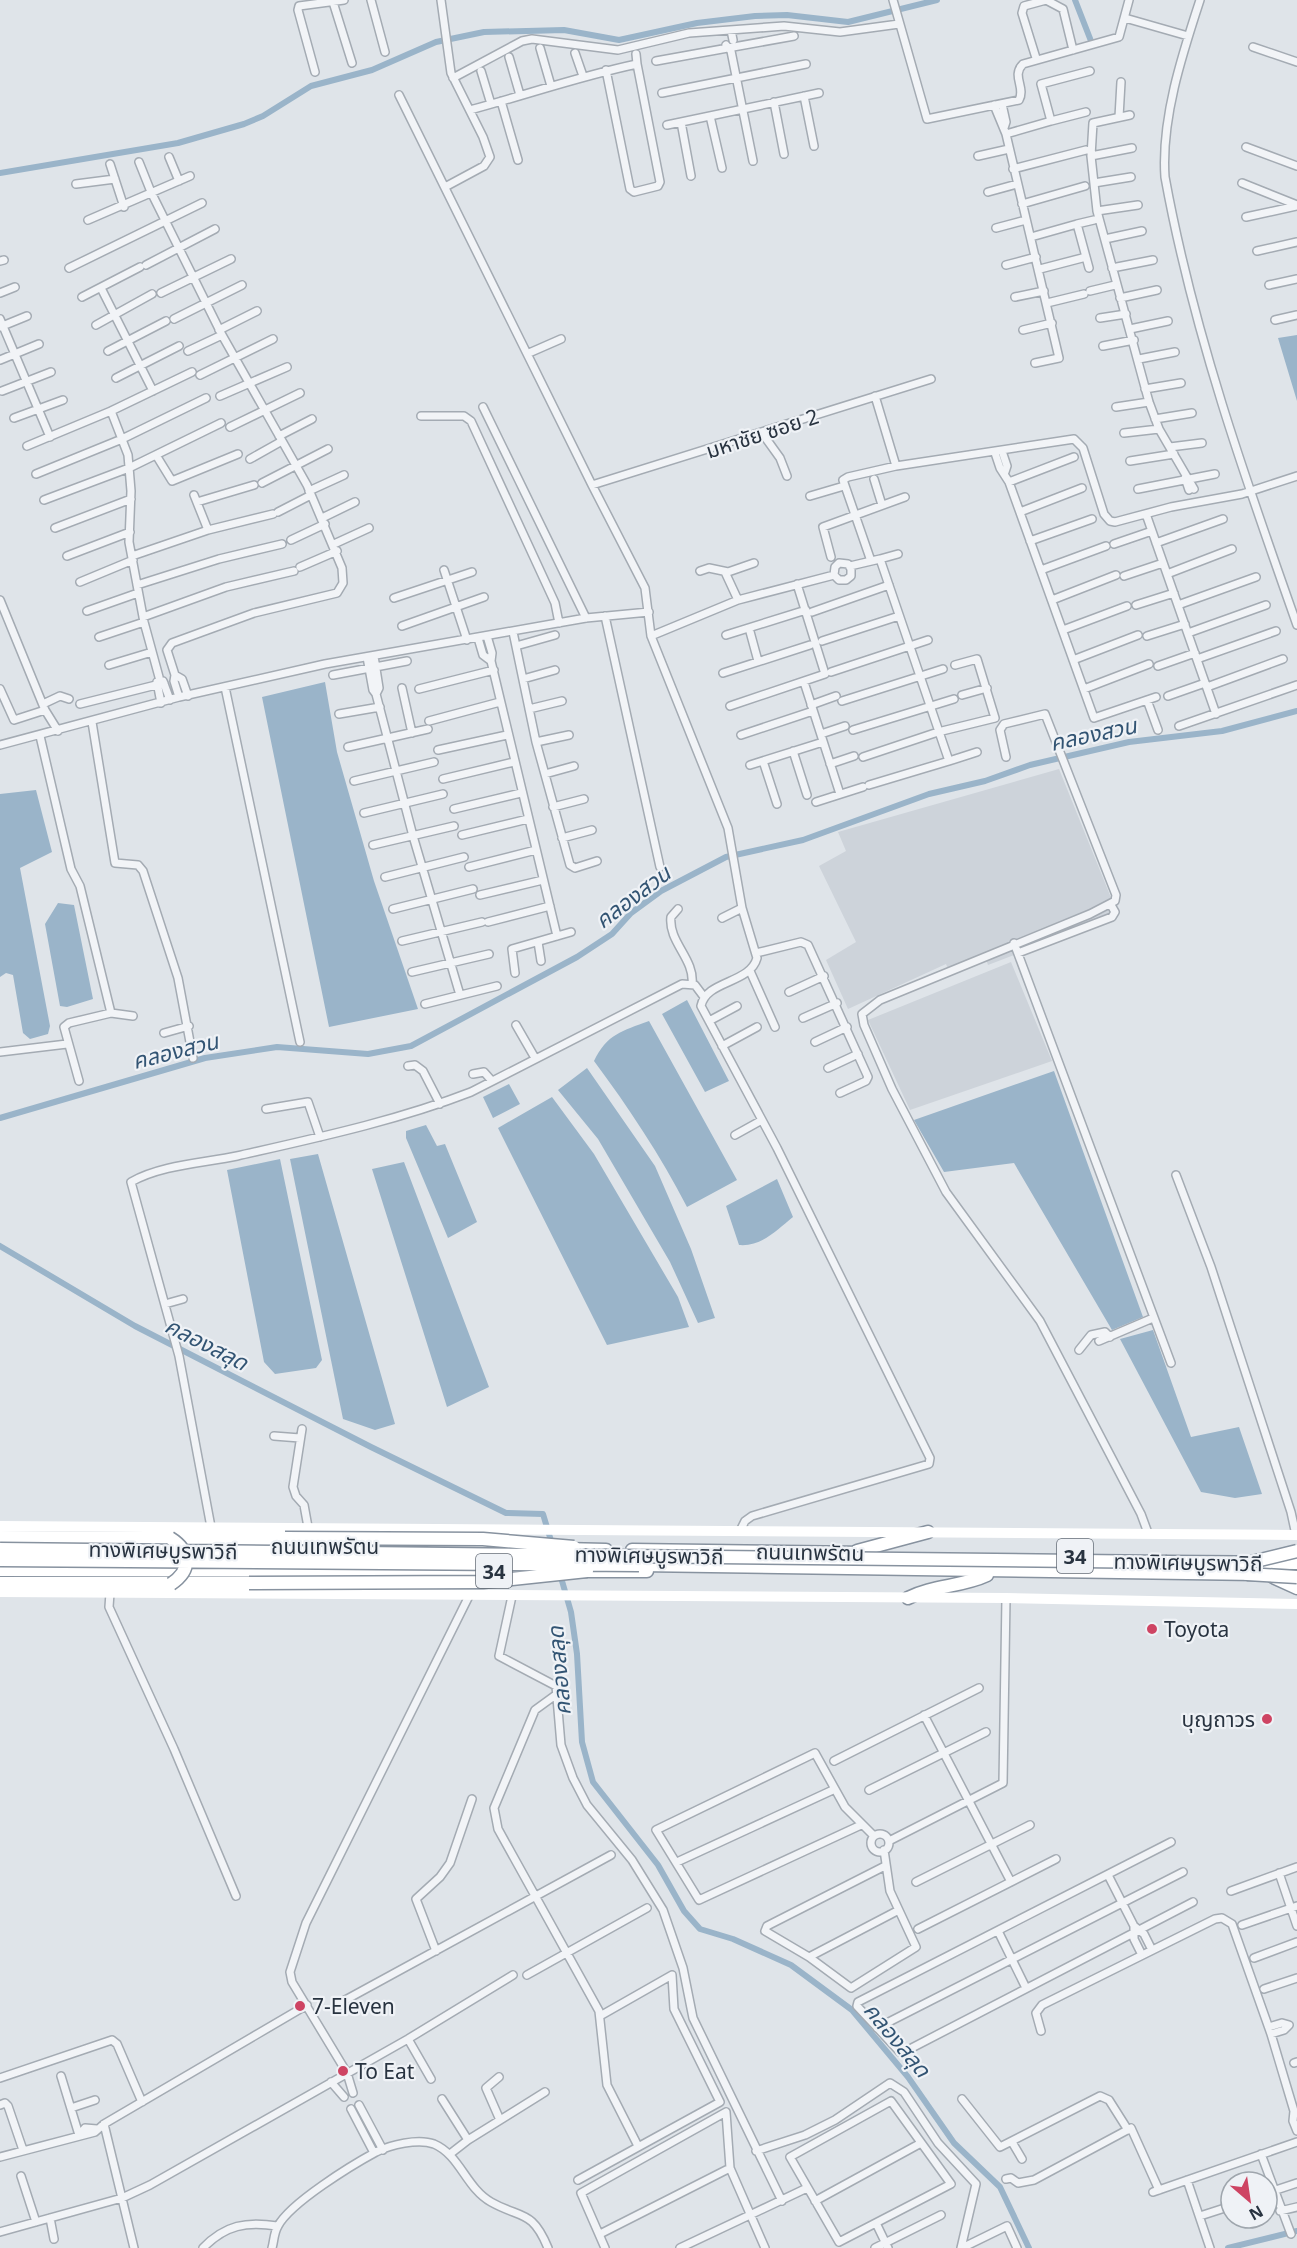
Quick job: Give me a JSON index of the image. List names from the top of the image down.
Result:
{
  "streets": {
    "highway": ["ถนนเทพรัตน", "ทางพิเศษบูรพาวิถี", "34"],
    "street": ["มหาชัย ซอย 2"]
  },
  "crossings": [
    ["ถนนเทพรัตน", "ทางพิเศษบูรพาวิถี"]
  ],
  "water": ["คลองสวน", "คลองสลุด"],
  "places": [
    "Toyota",
    "บุญถาวร",
    "7-Eleven",
    "To Eat"
  ],
  "north": "bottom right"
}
